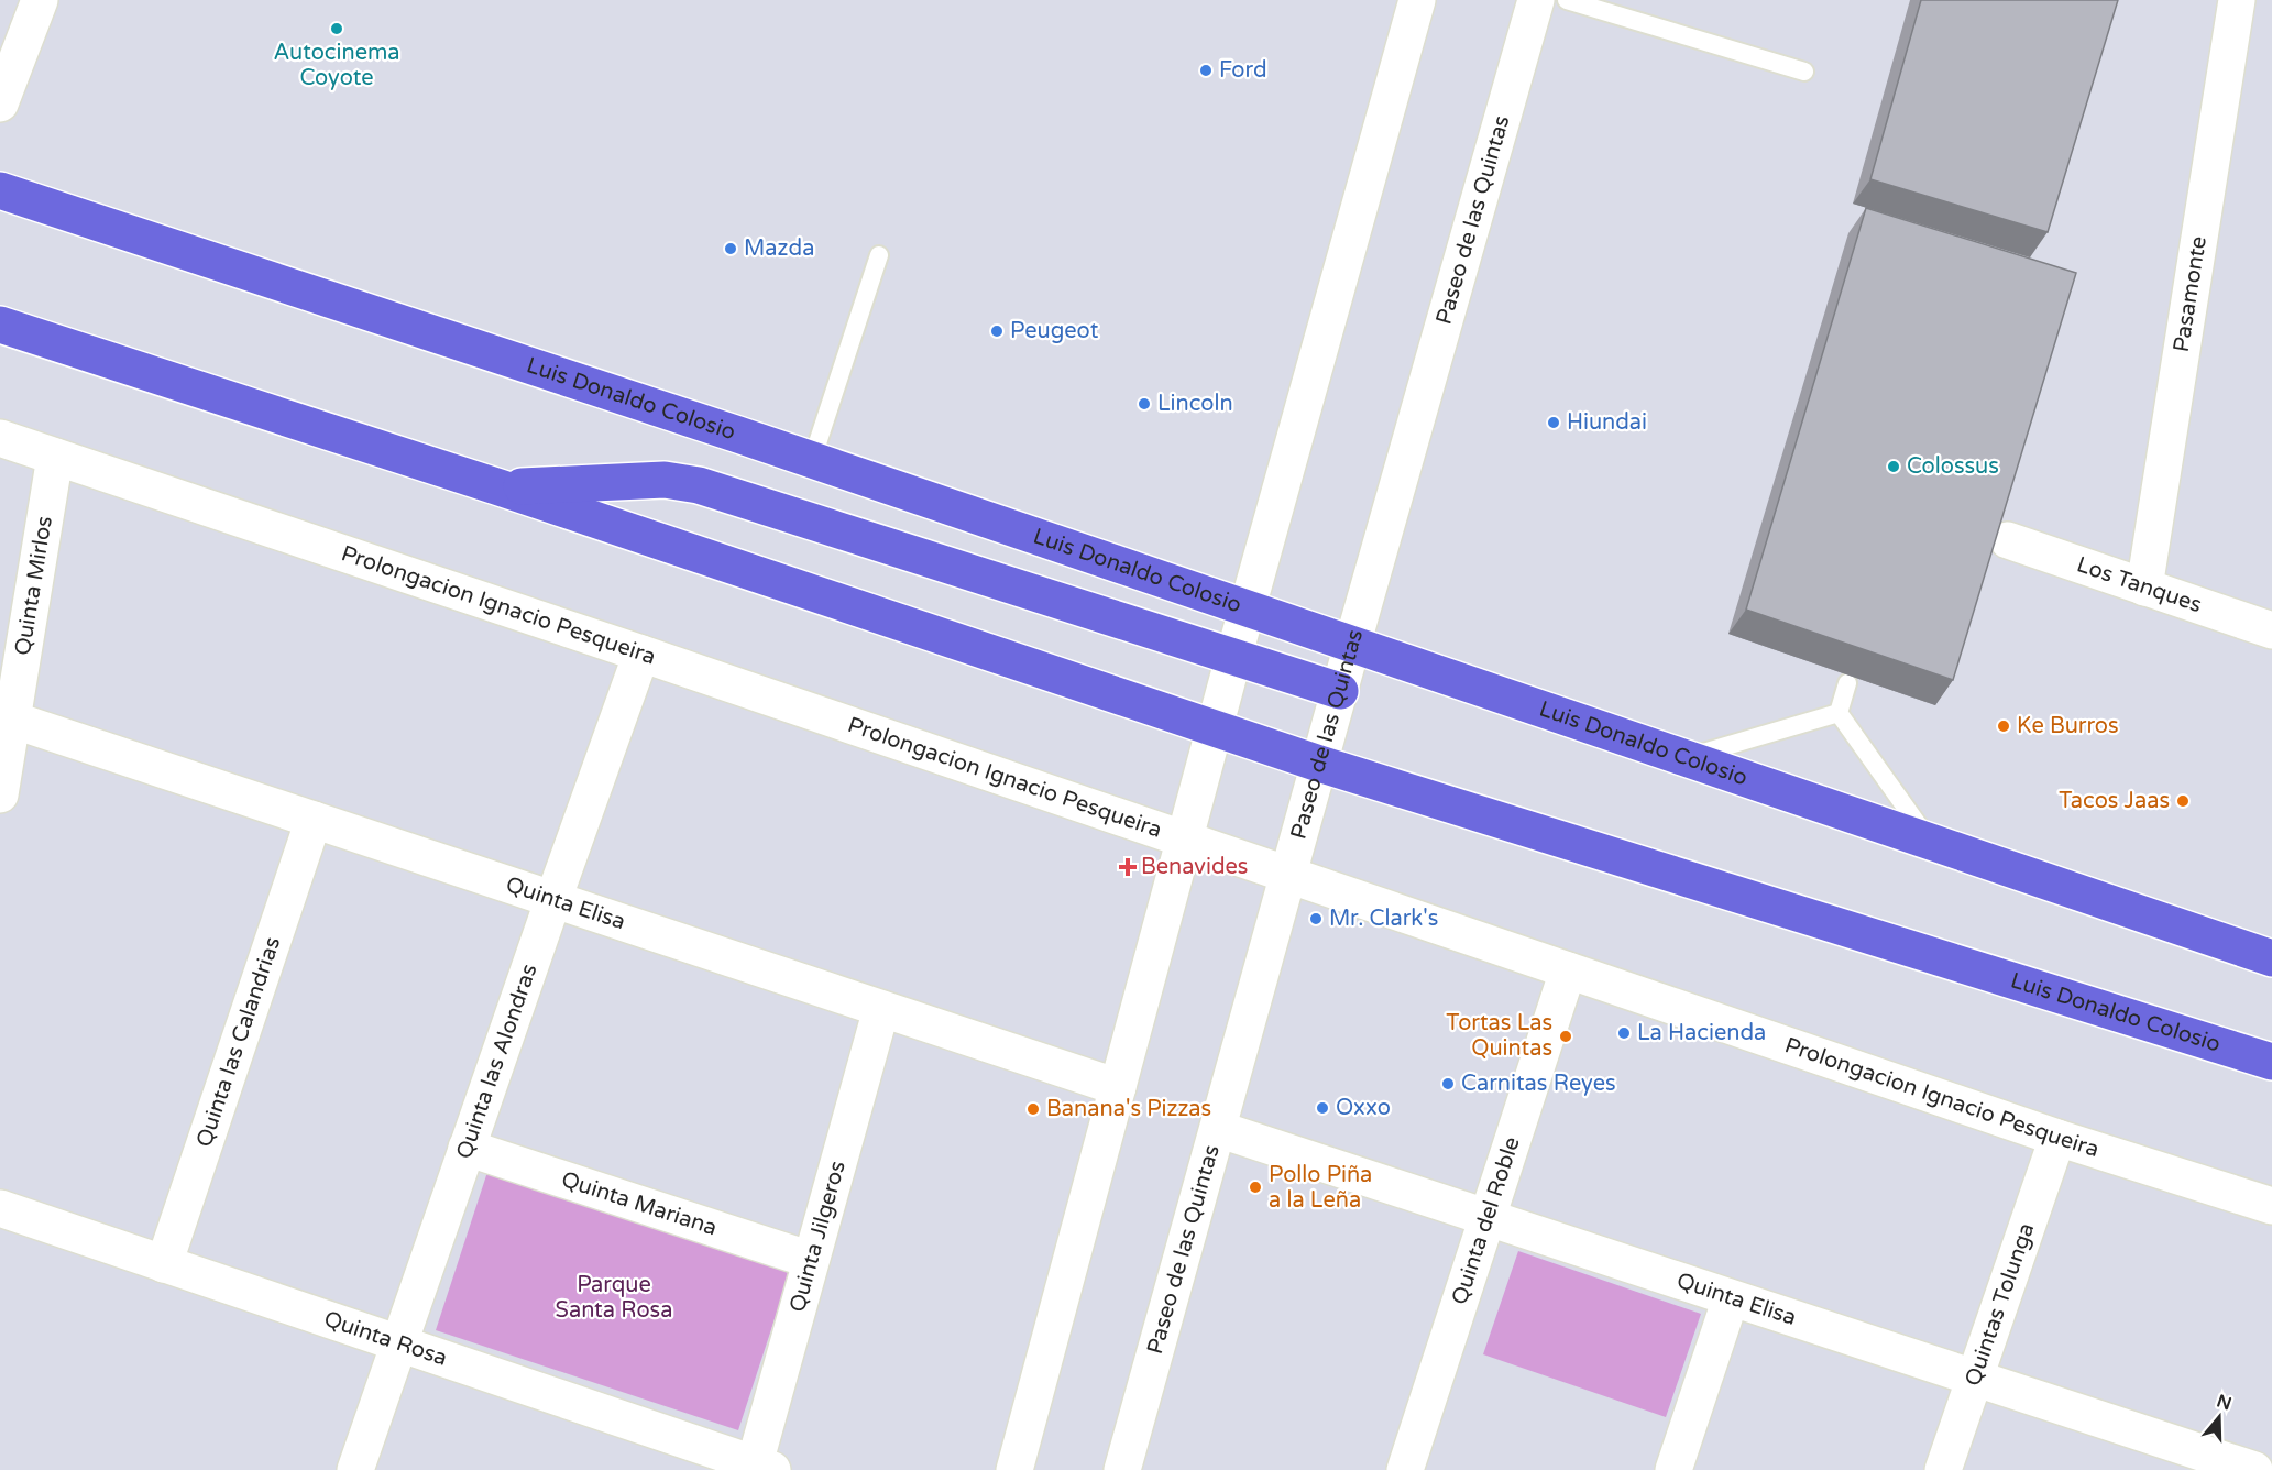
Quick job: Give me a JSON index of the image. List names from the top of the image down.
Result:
{
  "streets": {
    "main road": ["Luis Donaldo Colosio"],
    "street": [
      "Paseo de las Quintas",
      "Pasamonte",
      "Los Tanques",
      "Quinta Mirlos",
      "Prolongacion Ignacio Pesqueira",
      "Quinta Elisa",
      "Quinta las Calandrias",
      "Quinta las Alondras",
      "Quinta Mariana",
      "Quinta del Roble",
      "Quinta Jilgeros",
      "Quintas Tolunga",
      "Quinta Rosa"
    ]
  },
  "crossings": [
    ["Paseo de las Quintas", "Luis Donaldo Colosio"],
    ["Paseo de las Quintas", "Prolongacion Ignacio Pesqueira"],
    ["Paseo de las Quintas", "Quinta Elisa"],
    ["Pasamonte", "Los Tanques"],
    ["Quinta Mirlos", "Prolongacion Ignacio Pesqueira"],
    ["Quinta Mirlos", "Quinta Elisa"],
    ["Prolongacion Ignacio Pesqueira", "Quinta las Alondras"],
    ["Prolongacion Ignacio Pesqueira", "Quinta del Roble"],
    ["Prolongacion Ignacio Pesqueira", "Quintas Tolunga"],
    ["Quinta Elisa", "Quinta las Calandrias"],
    ["Quinta Elisa", "Quinta las Alondras"],
    ["Quinta Elisa", "Quinta del Roble"],
    ["Quinta Elisa", "Quinta Jilgeros"],
    ["Quinta Elisa", "Quintas Tolunga"],
    ["Quinta las Calandrias", "Quinta Rosa"],
    ["Quinta las Alondras", "Quinta Mariana"],
    ["Quinta las Alondras", "Quinta Rosa"],
    ["Quinta Mariana", "Quinta Jilgeros"],
    ["Quinta Jilgeros", "Quinta Rosa"]
  ],
  "parks": ["Parque Santa Rosa"],
  "places": {
    "other": [
      "Autocinema Coyote",
      "Ford",
      "Mazda",
      "Peugeot",
      "Lincoln",
      "Hiundai",
      "Colossus",
      "Ke Burros",
      "Tacos Jaas",
      "Mr. Clark's",
      "La Hacienda",
      "Tortas Las Quintas",
      "Carnitas Reyes",
      "Oxxo",
      "Banana's Pizzas",
      "Pollo Piña a la Leña"
    ],
    "health": ["Benavides"]
  },
  "north": "top"
}
